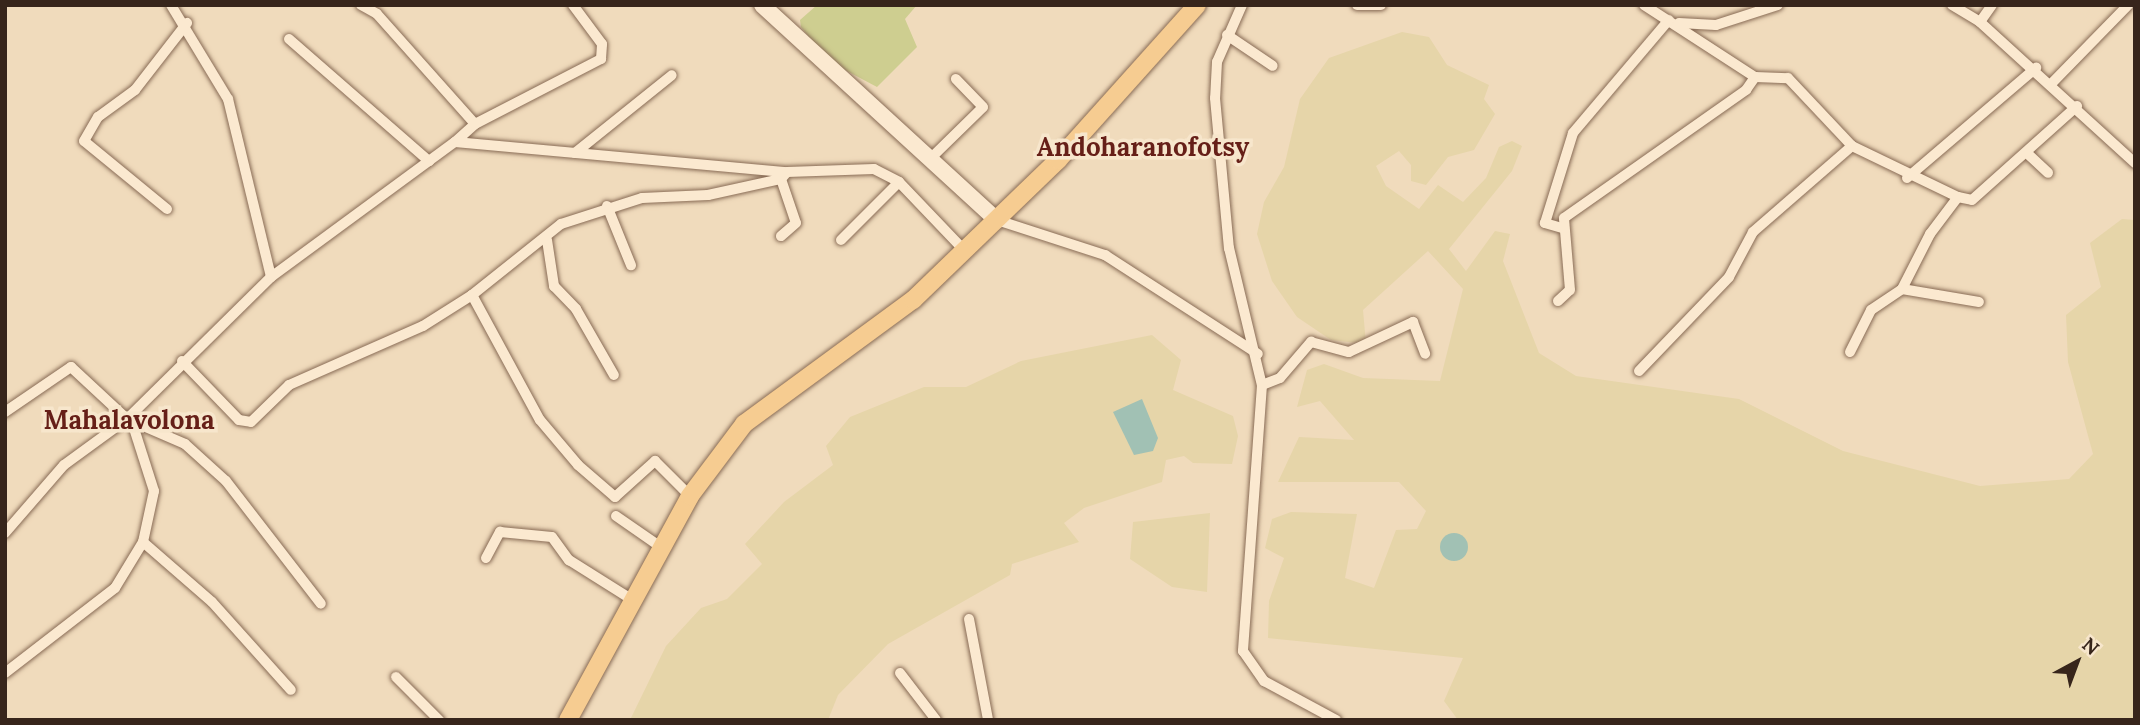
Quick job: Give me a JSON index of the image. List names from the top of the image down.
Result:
{
  "districts": ["Andoharanofotsy", "Mahalavolona"],
  "north": "top right"
}
